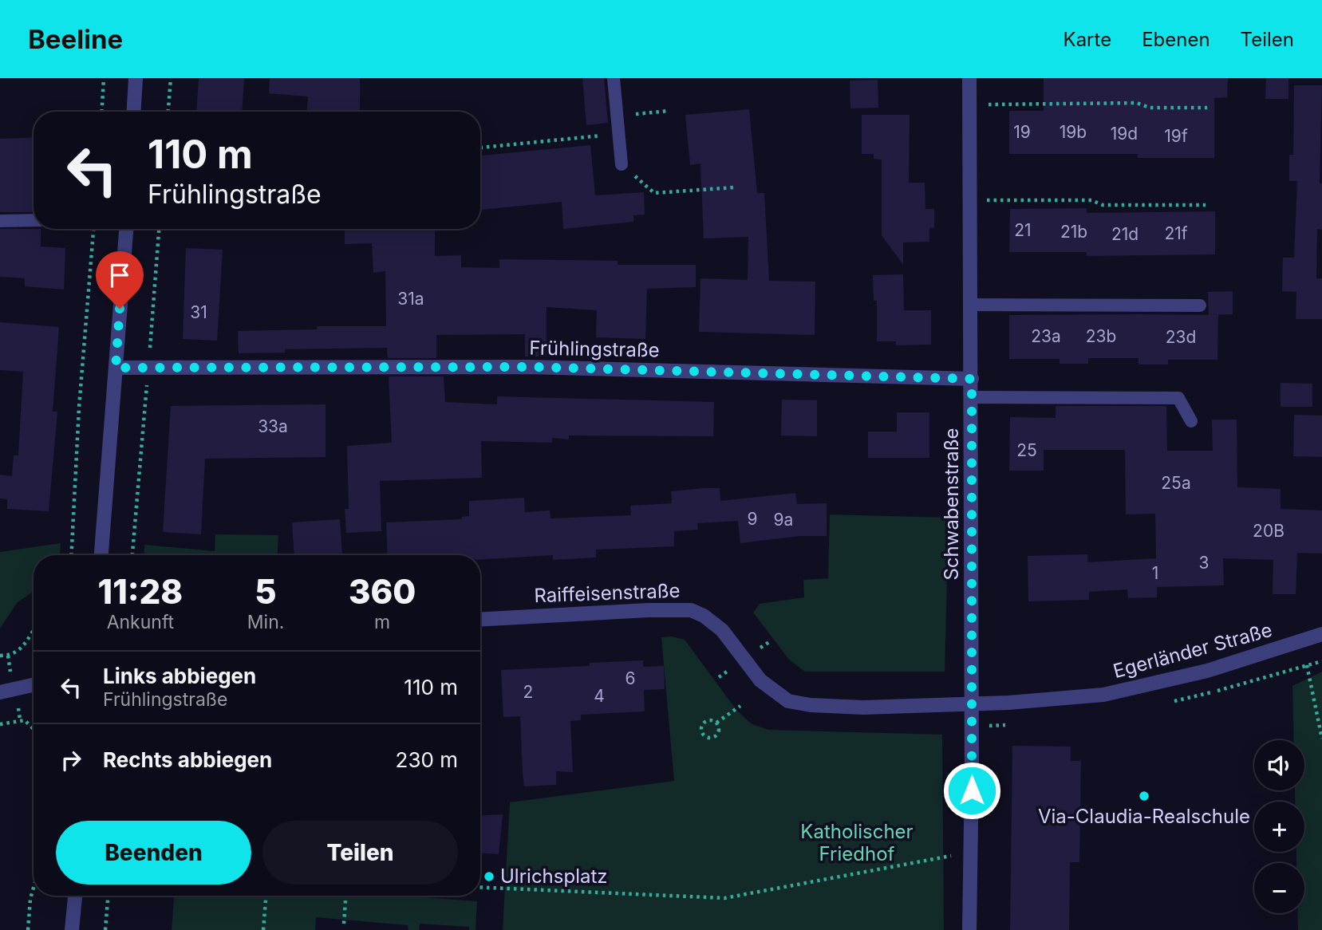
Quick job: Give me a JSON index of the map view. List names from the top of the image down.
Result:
{
  "streets": {
    "street": [
      "Frühlingstraße",
      "Schwabenstraße",
      "Raiffeisenstraße",
      "Egerländer Straße"
    ]
  },
  "crossings": [
    ["Frühlingstraße", "Schwabenstraße"],
    ["Schwabenstraße", "Raiffeisenstraße"],
    ["Schwabenstraße", "Egerländer Straße"],
    ["Raiffeisenstraße", "Egerländer Straße"]
  ],
  "parks": ["Katholischer Friedhof"],
  "places": ["Via-Claudia-Realschule", "Ulrichsplatz"],
  "house_numbers": [
    "19",
    "19b",
    "19d",
    "19f",
    "21",
    "21b",
    "21f",
    "21d",
    "31a",
    "31",
    "23a",
    "23b",
    "23d",
    "33a",
    "25",
    "25a",
    "9",
    "9a",
    "20B",
    "3",
    "1",
    "6",
    "2",
    "4"
  ],
  "page": {
    "header": "Beeline",
    "nav": ["Karte", "Ebenen", "Teilen"],
    "turn": ["110 m", "Frühlingstraße"],
    "eta": [
      "11:28",
      "Ankunft",
      "5",
      "Min.",
      "360",
      "m"
    ],
    "list": [
      {
        "name": "Links abbiegen",
        "note": "Frühlingstraße",
        "value": "110 m"
      },
      {
        "name": "Rechts abbiegen",
        "value": "230 m"
      }
    ],
    "map_buttons": ["+", "−"],
    "buttons": ["Beenden", "Teilen"]
  }
}
